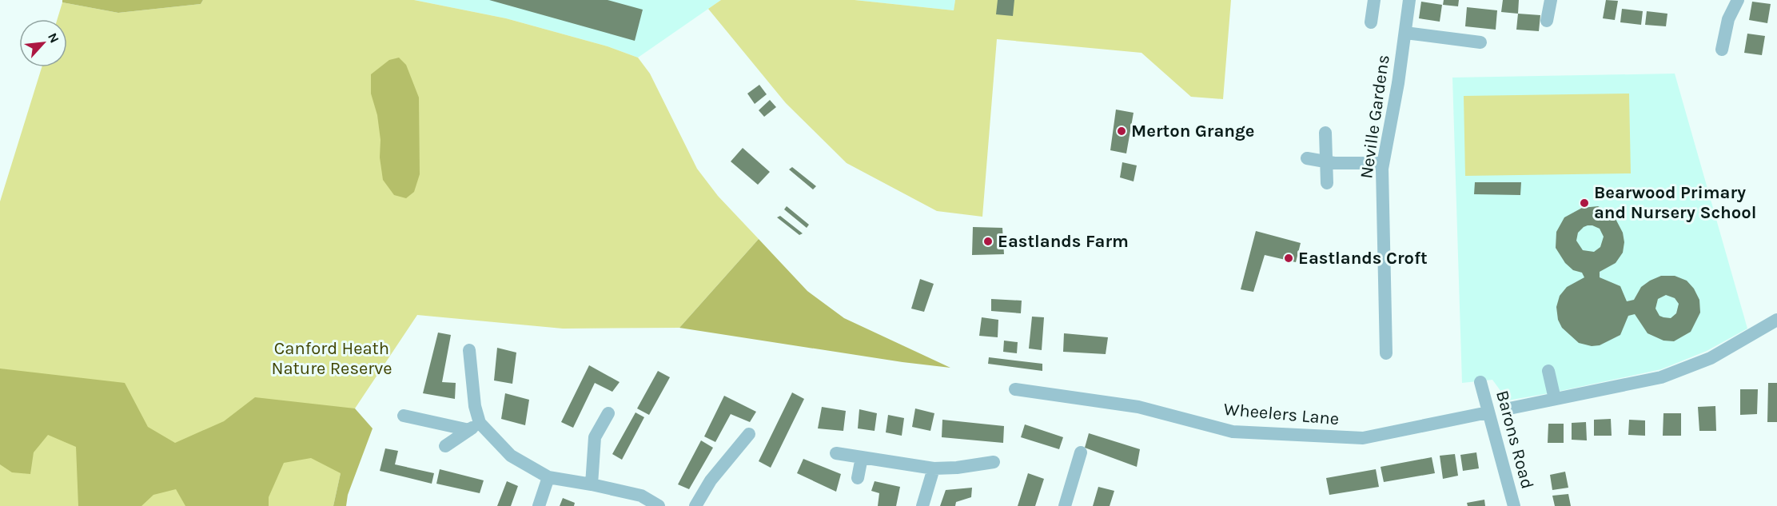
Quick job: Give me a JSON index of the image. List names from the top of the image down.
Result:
{
  "streets": {
    "street": ["Neville Gardens", "Wheelers Lane", "Barons Road"]
  },
  "crossings": [
    ["Wheelers Lane", "Barons Road"]
  ],
  "parks": ["Canford Heath Nature Reserve"],
  "places": [
    "Merton Grange",
    "Bearwood Primary and Nursery School",
    "Eastlands Farm",
    "Eastlands Croft"
  ],
  "north": "top right"
}
